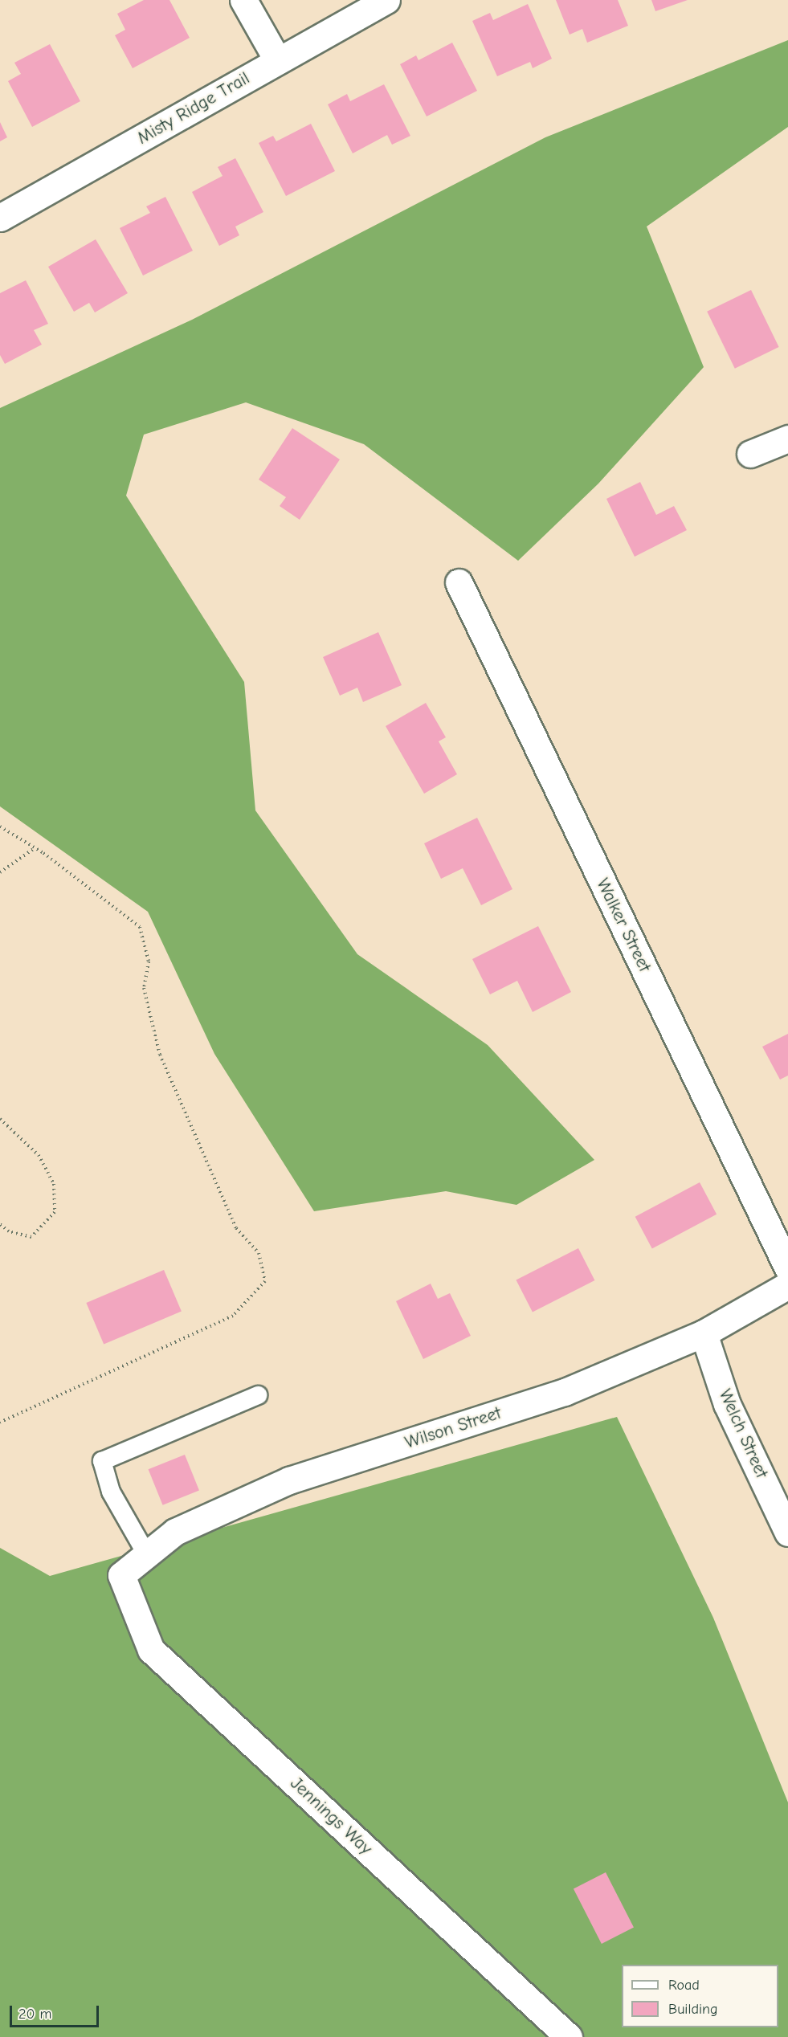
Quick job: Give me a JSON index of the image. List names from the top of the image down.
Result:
{
  "streets": {
    "street": [
      "Misty Ridge Trail",
      "Walker Street",
      "Wilson Street",
      "Welch Street",
      "Jennings Way"
    ]
  },
  "crossings": [
    ["Wilson Street", "Welch Street"],
    ["Wilson Street", "Jennings Way"]
  ],
  "legend": ["Road", "Building"],
  "scale_bar": "20 m"
}
